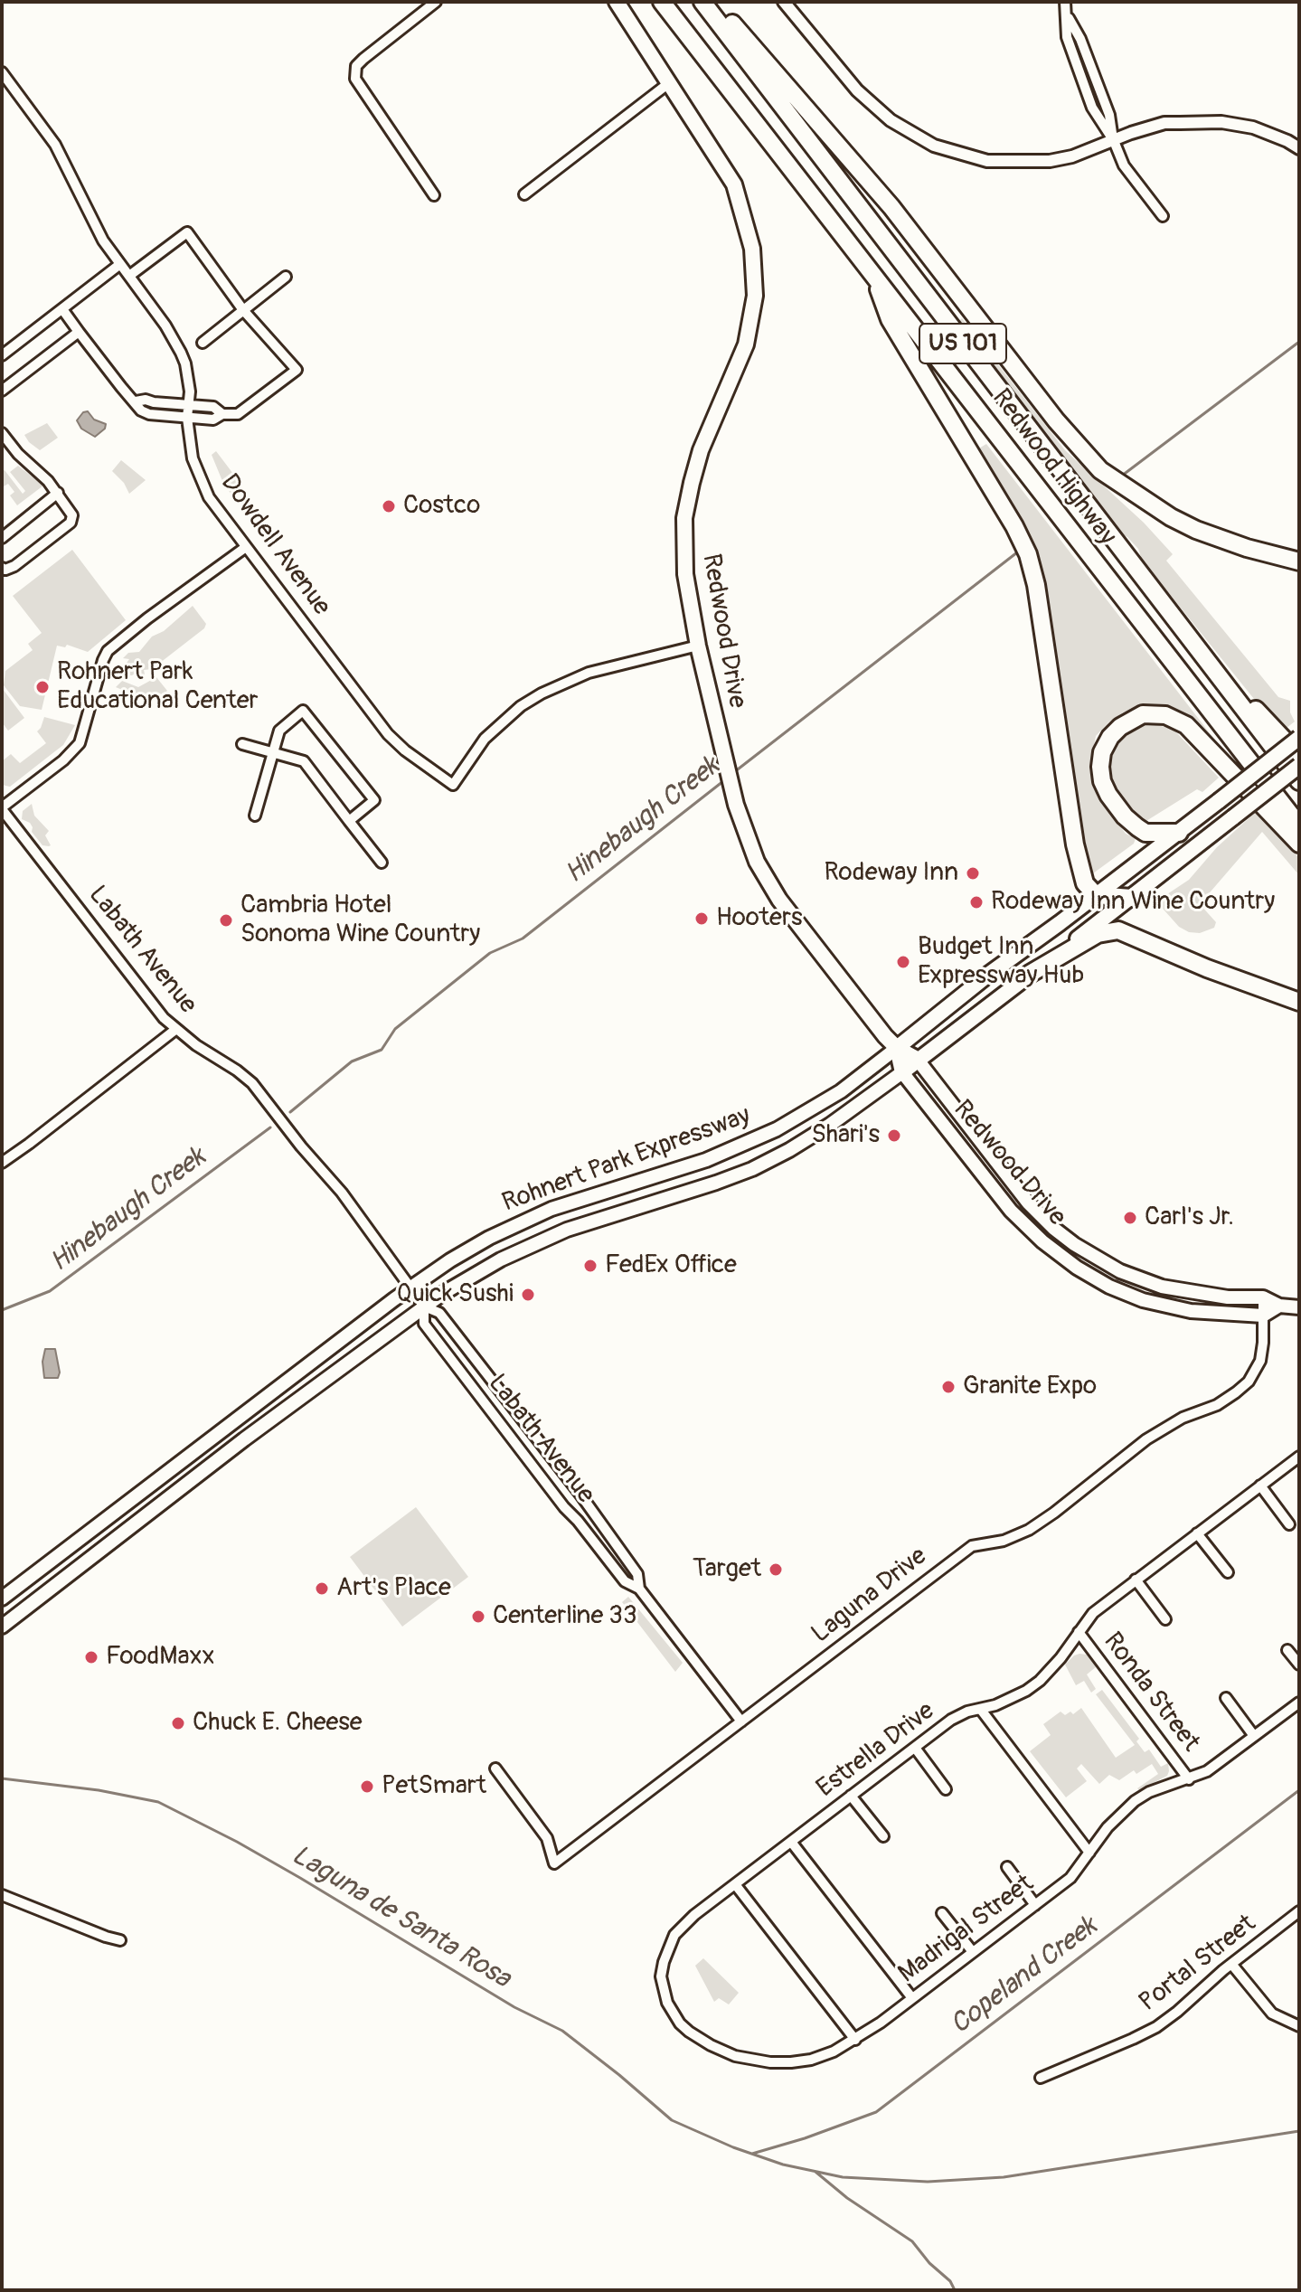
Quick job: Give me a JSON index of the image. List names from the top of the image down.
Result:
{
  "streets": {
    "highway": ["US 101", "Redwood Highway"],
    "main road": ["Redwood Drive", "Rohnert Park Expressway"],
    "street": [
      "Dowdell Avenue",
      "Labath Avenue",
      "Laguna Drive",
      "Ronda Street",
      "Estrella Drive",
      "Madrigal Street",
      "Portal Street"
    ]
  },
  "crossings": [
    ["Dowdell Avenue", "Redwood Drive"],
    ["Redwood Drive", "Rohnert Park Expressway"],
    ["Redwood Drive", "Laguna Drive"],
    ["Labath Avenue", "Rohnert Park Expressway"],
    ["Labath Avenue", "Laguna Drive"],
    ["Ronda Street", "Estrella Drive"],
    ["Ronda Street", "Madrigal Street"],
    ["Estrella Drive", "Madrigal Street"]
  ],
  "water": ["Hinebaugh Creek", "Laguna de Santa Rosa", "Copeland Creek"],
  "places": [
    "Costco",
    "Rohnert Park Educational Center",
    "Rodeway Inn",
    "Rodeway Inn Wine Country",
    "Hooters",
    "Cambria Hotel Sonoma Wine Country",
    "Budget Inn Expressway Hub",
    "Shari's",
    "Carl's Jr.",
    "FedEx Office",
    "Quick Sushi",
    "Granite Expo",
    "Target",
    "Art's Place",
    "Centerline 33",
    "FoodMaxx",
    "Chuck E. Cheese",
    "PetSmart"
  ]
}
